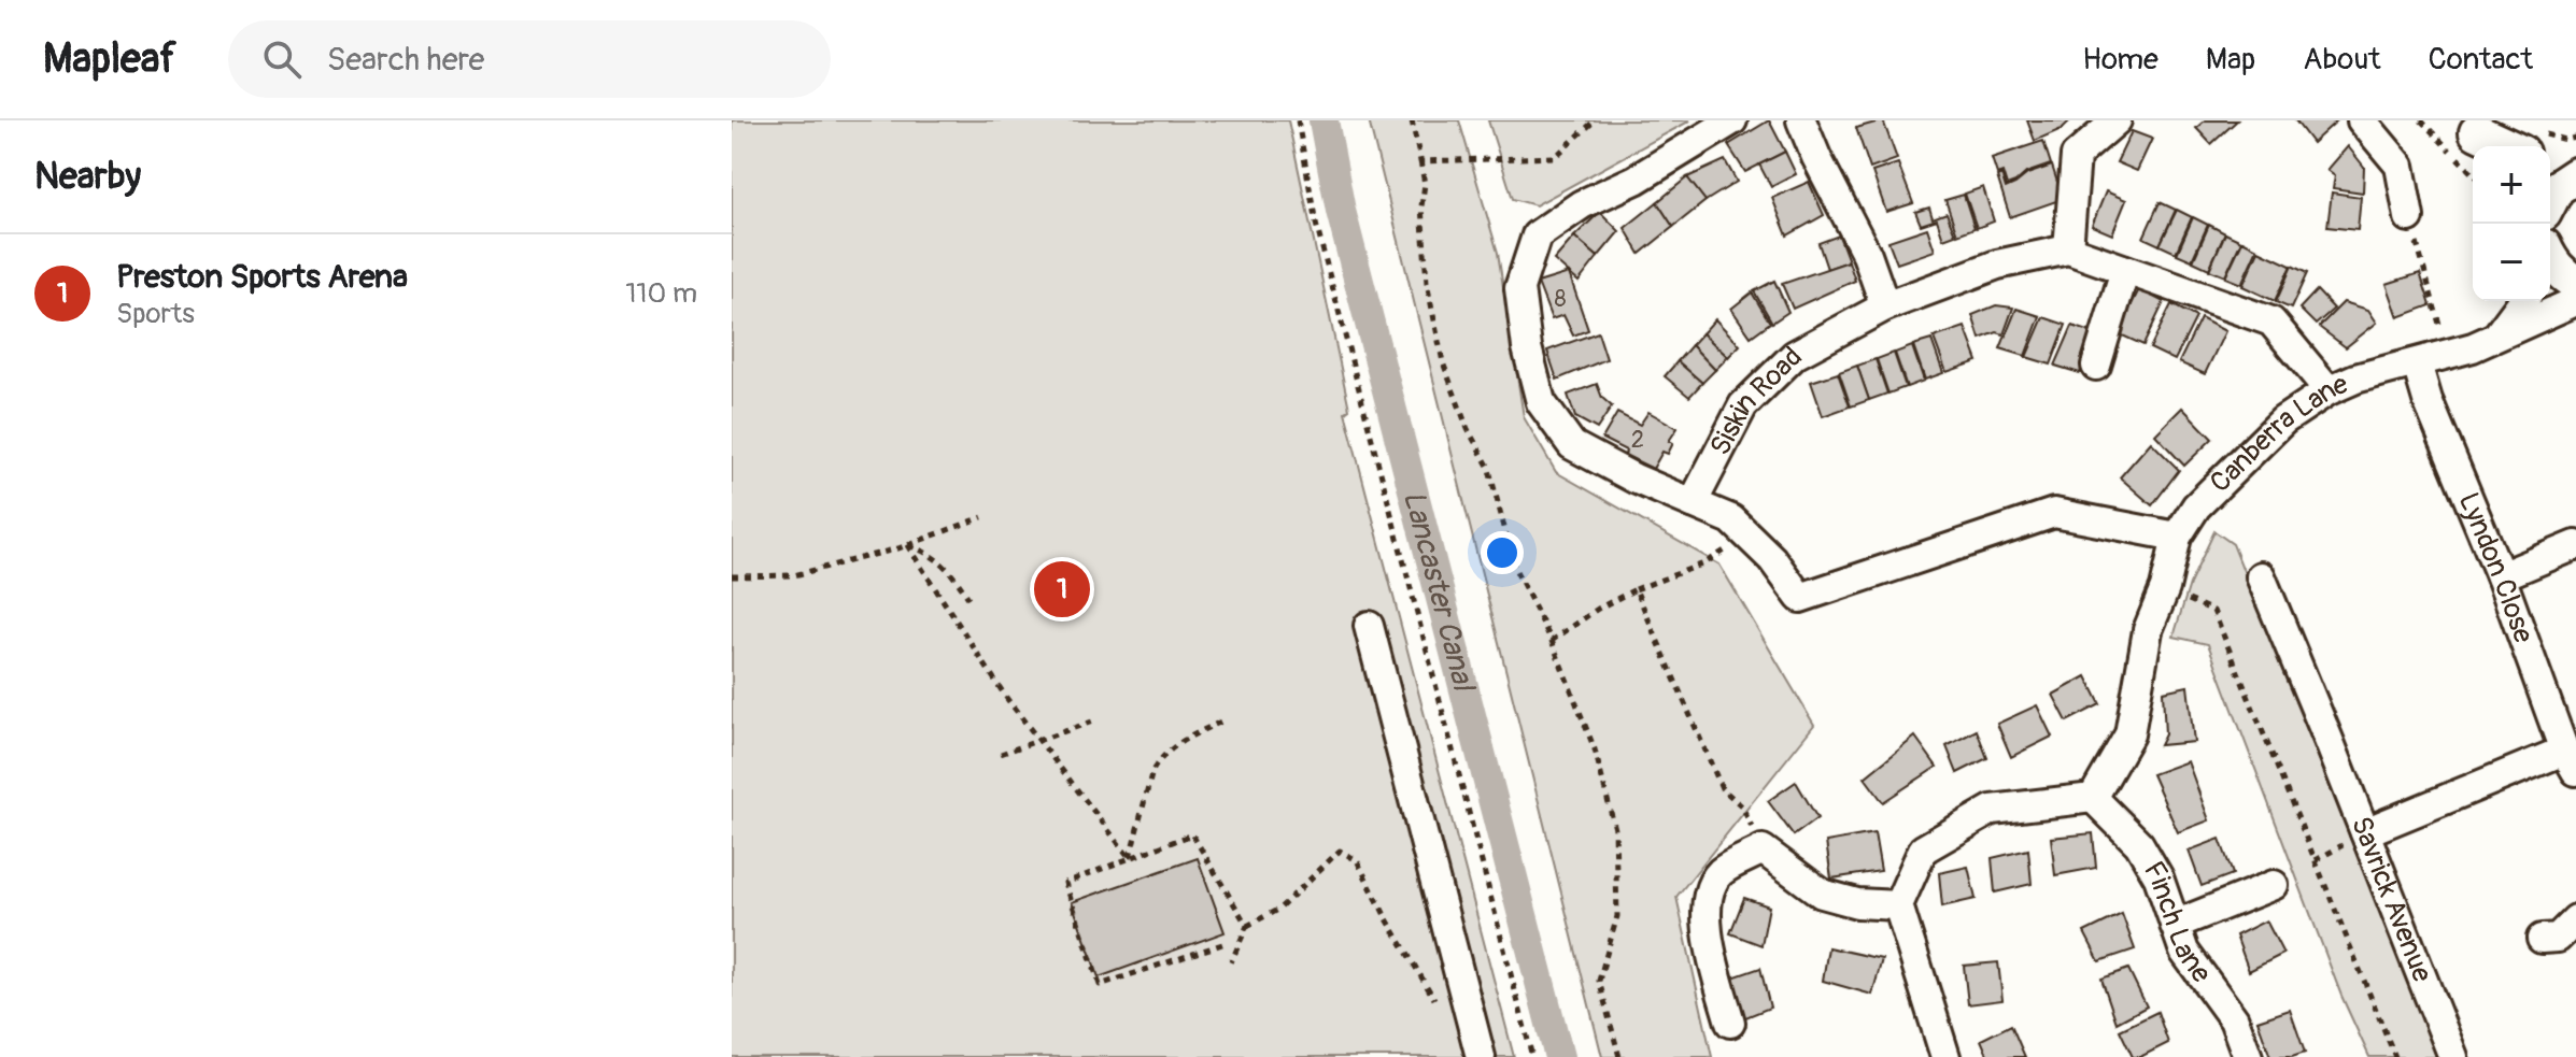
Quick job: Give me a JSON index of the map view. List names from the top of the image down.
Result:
{
  "streets": {
    "street": [
      "Siskin Road",
      "Canberra Lane",
      "Lyndon Close",
      "Savrick Avenue",
      "Finch Lane"
    ]
  },
  "crossings": [
    ["Canberra Lane", "Lyndon Close"],
    ["Canberra Lane", "Finch Lane"]
  ],
  "water": ["Lancaster Canal"],
  "house_numbers": ["8", "2"],
  "page": {
    "header": "Mapleaf",
    "search": "Search here",
    "nav": [
      "Home",
      "Map",
      "About",
      "Contact"
    ],
    "heading": "Nearby",
    "map_buttons": ["+", "−"],
    "list": [
      {
        "mark": "1",
        "name": "Preston Sports Arena",
        "note": "Sports",
        "value": "110 m"
      }
    ],
    "pins": "1"
  }
}
